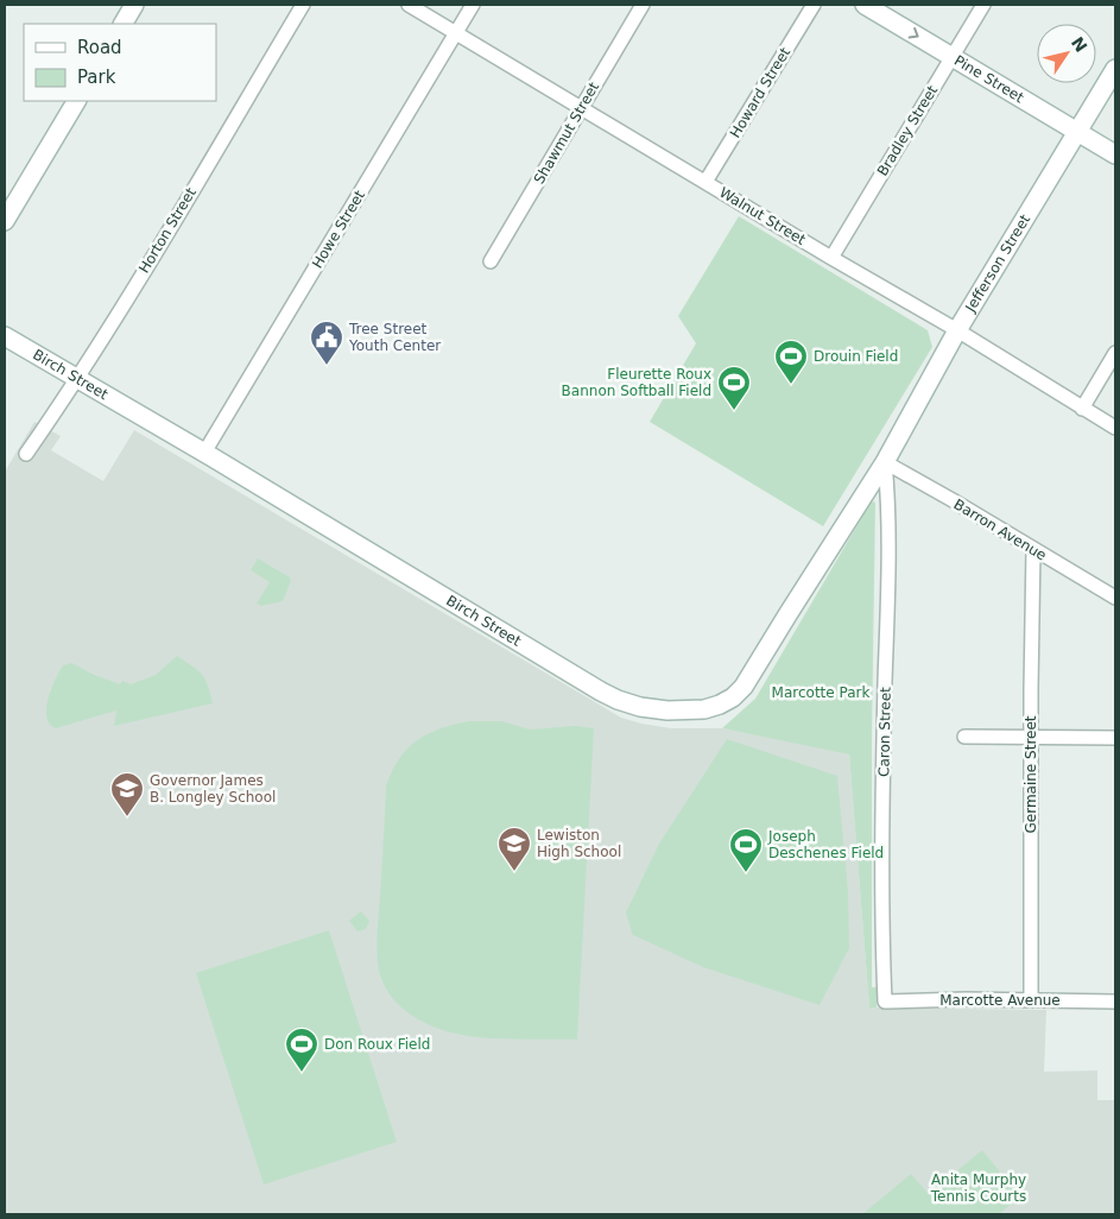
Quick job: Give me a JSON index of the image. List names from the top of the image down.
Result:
{
  "streets": {
    "street": [
      "Pine Street",
      "Howard Street",
      "Bradley Street",
      "Shawmut Street",
      "Walnut Street",
      "Howe Street",
      "Horton Street",
      "Jefferson Street",
      "Birch Street",
      "Barron Avenue",
      "Caron Street",
      "Germaine Street",
      "Marcotte Avenue"
    ]
  },
  "crossings": [
    ["Pine Street", "Bradley Street"],
    ["Pine Street", "Jefferson Street"],
    ["Howard Street", "Walnut Street"],
    ["Bradley Street", "Walnut Street"],
    ["Shawmut Street", "Walnut Street"],
    ["Walnut Street", "Howe Street"],
    ["Walnut Street", "Jefferson Street"],
    ["Howe Street", "Birch Street"],
    ["Horton Street", "Birch Street"],
    ["Jefferson Street", "Birch Street"],
    ["Jefferson Street", "Barron Avenue"],
    ["Jefferson Street", "Caron Street"],
    ["Birch Street", "Barron Avenue"],
    ["Birch Street", "Caron Street"],
    ["Barron Avenue", "Caron Street"],
    ["Barron Avenue", "Germaine Street"],
    ["Caron Street", "Marcotte Avenue"],
    ["Germaine Street", "Marcotte Avenue"]
  ],
  "one_way": ["Pine Street"],
  "parks": ["Marcotte Park", "Anita Murphy Tennis Courts"],
  "places": {
    "public building": ["Tree Street Youth Center"],
    "sports": [
      "Drouin Field",
      "Fleurette Roux Bannon Softball Field",
      "Joseph Deschenes Field",
      "Don Roux Field"
    ],
    "school or university": ["Governor James B. Longley School", "Lewiston High School"]
  },
  "legend": ["Road", "Park"],
  "north": "top right"
}
